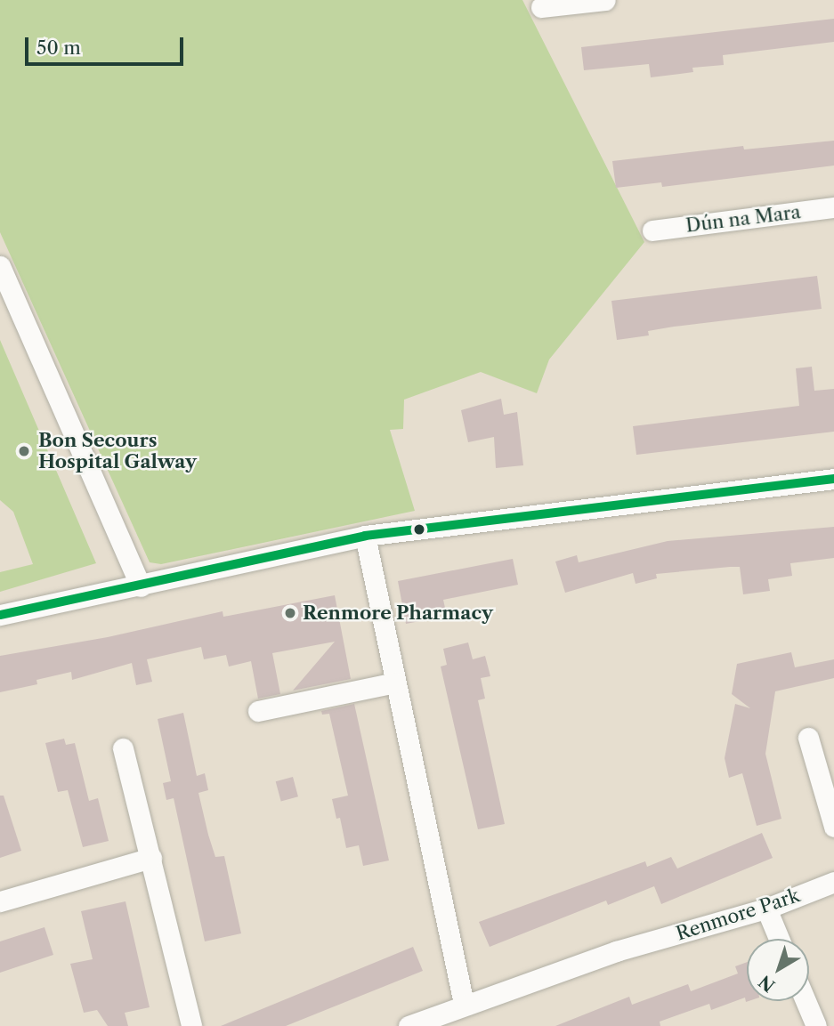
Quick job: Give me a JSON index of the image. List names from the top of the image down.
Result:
{
  "streets": {
    "street": ["Dún na Mara", "Renmore Park"]
  },
  "places": ["Bon Secours Hospital Galway", "Renmore Pharmacy"],
  "scale_bar": "50 m",
  "north": "bottom left"
}
